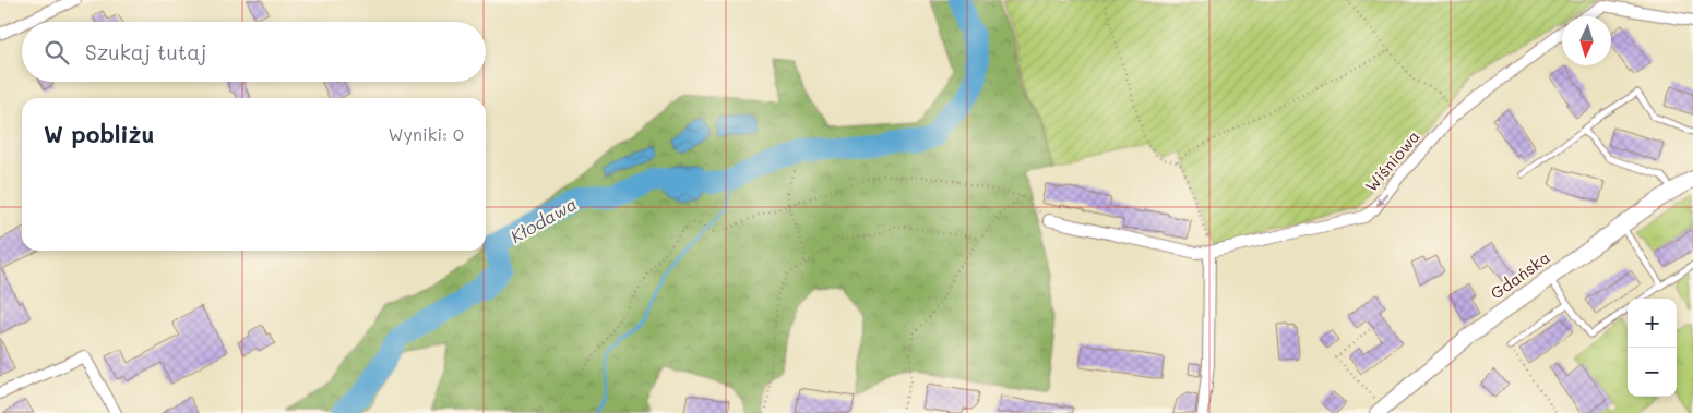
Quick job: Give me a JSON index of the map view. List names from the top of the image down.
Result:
{
  "streets": {
    "street": ["Wiśniowa", "Gdańska"]
  },
  "one_way": ["Wiśniowa"],
  "water": ["Kłodawa"],
  "north": "bottom",
  "page": {
    "search": "Szukaj tutaj",
    "heading": ["W pobliżu", "Wyniki: 0"],
    "map_buttons": ["+", "−"]
  }
}
